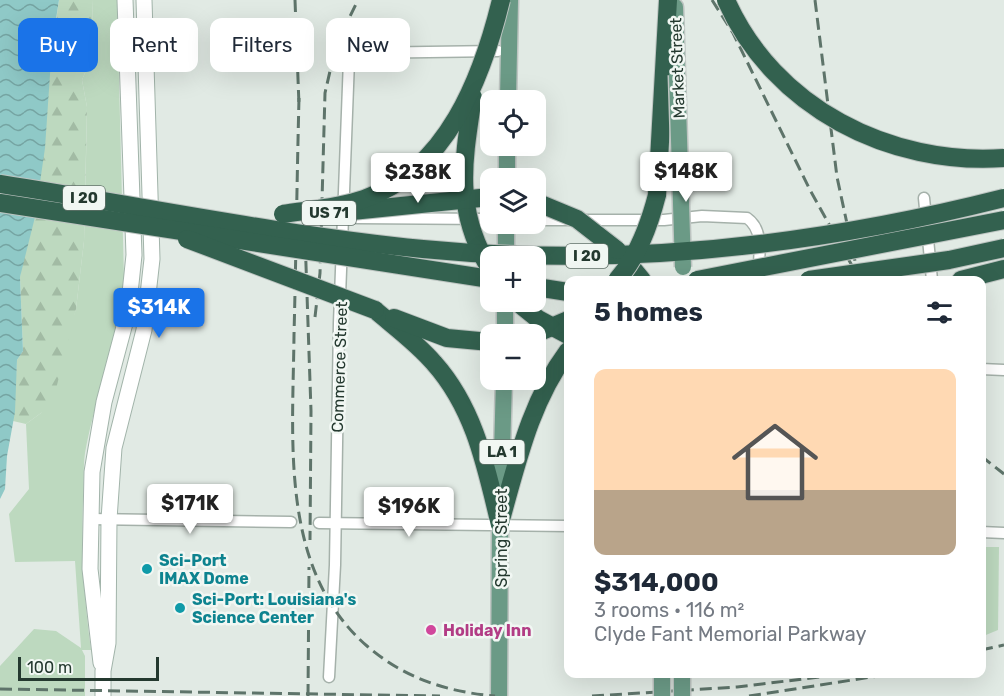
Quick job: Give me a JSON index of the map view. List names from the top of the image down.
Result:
{
  "streets": {
    "highway": ["I 20", "US 71"],
    "main road": ["Market Street", "LA 1", "Spring Street"],
    "street": ["Commerce Street"]
  },
  "crossings": [
    ["I 20", "US 71"]
  ],
  "places": ["Sci-Port IMAX Dome", "Sci-Port: Louisiana's Science Center", "Holiday Inn"],
  "scale_bar": "100 m",
  "page": {
    "chip": [
      "Buy",
      "Rent",
      "Filters",
      "New"
    ],
    "map_buttons": ["+", "−"],
    "price": [
      "$148K",
      "$238K",
      "$314K",
      "$171K",
      "$196K"
    ],
    "heading": "5 homes",
    "list": [
      {
        "name": "$314,000",
        "note": "3 rooms · 116 m² · Clyde Fant Memorial Parkway"
      }
    ],
    "scale": "100 m"
  }
}
